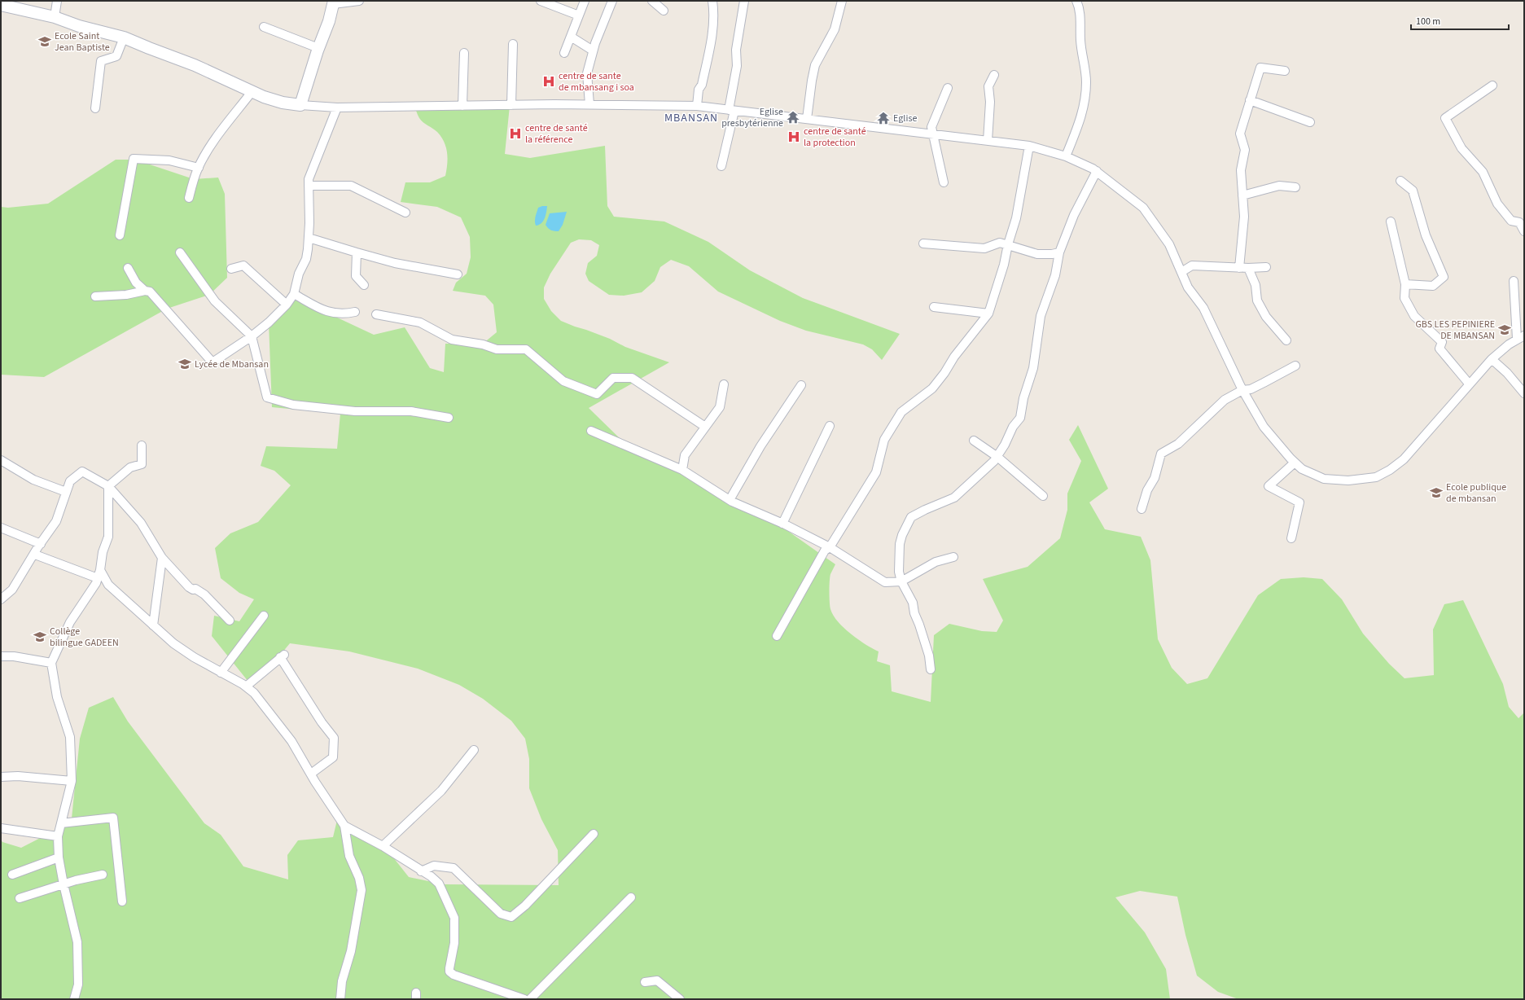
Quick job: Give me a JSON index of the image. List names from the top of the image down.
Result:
{
  "districts": ["MBANSAN"],
  "places": {
    "school or university": [
      "Ecole Saint Jean Baptiste",
      "GBS LES PEPINIERE DE MBANSAN",
      "Lycée de Mbansan",
      "Ecole publique de mbansan",
      "Collège bilingue GADEEN"
    ],
    "hospital": ["centre de sante de mbansang i soa", "centre de santé la référence", "centre de santé la protection"],
    "temple": ["Eglise presbytérienne", "Eglise"]
  },
  "scale_bar": "100 m"
}
